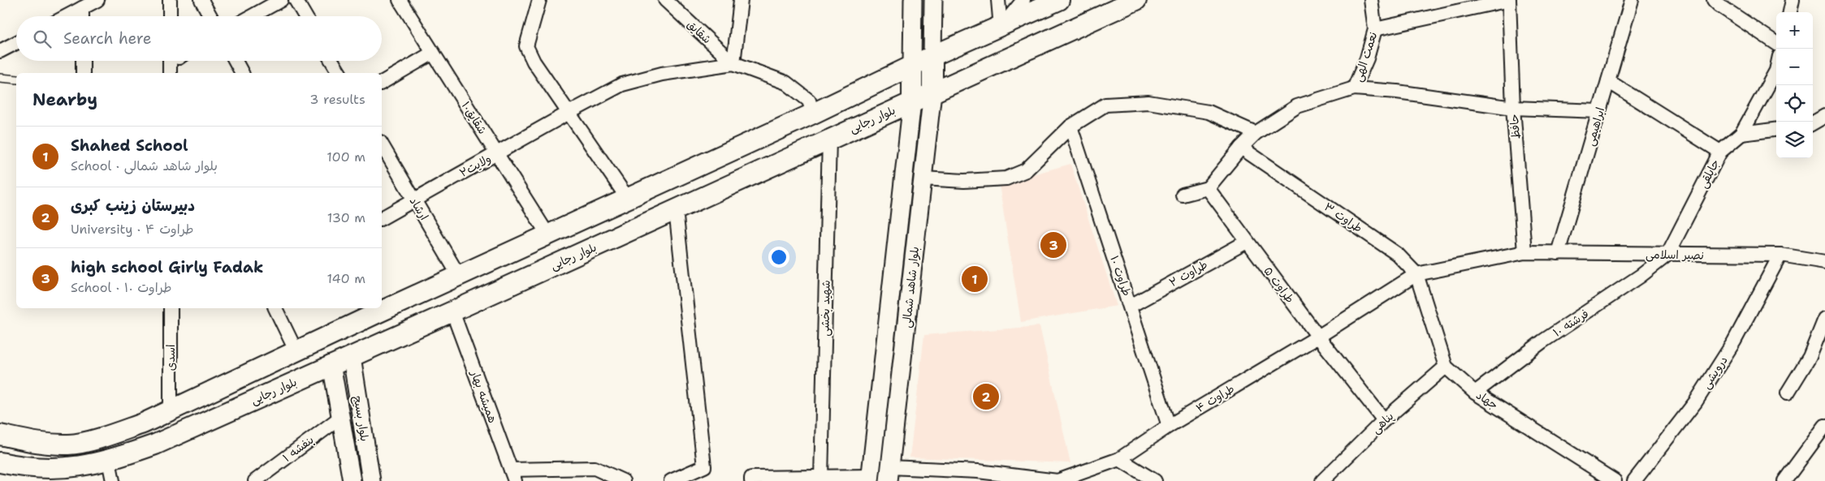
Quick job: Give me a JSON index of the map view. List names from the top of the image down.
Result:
{
  "streets": {
    "main road": ["بلوار رجایی"],
    "street": [
      "شقایق",
      "نعمت الهی",
      "شقایق۱۰",
      "حافظ",
      "ابراهیمی",
      "ولایت۲",
      "جاپلقی",
      "ارشاد",
      "طراوت ۳",
      "نصیر اسلامی",
      "طراوت ۲",
      "طراوت ۱۰",
      "طراوت ۵",
      "بلوار شاهد شمالی",
      "شهید بخشی",
      "فرشته ۱۰",
      "اسدی",
      "درویشی",
      "همیشه بهار",
      "طراوت ۴",
      "جهاد",
      "بلوار بسیج",
      "پناهی",
      "بنفشه ۱"
    ]
  },
  "crossings": [
    ["شقایق", "ولایت۲"],
    ["شقایق۱۰", "ولایت۲"],
    ["بلوار رجایی", "بلوار شاهد شمالی"],
    ["بلوار رجایی", "شهید بخشی"],
    ["بلوار رجایی", "همیشه بهار"],
    ["بلوار رجایی", "بلوار بسیج"],
    ["حافظ", "نصیر اسلامی"],
    ["حافظ", "طراوت ۴"],
    ["ابراهیمی", "نصیر اسلامی"],
    ["ولایت۲", "ارشاد"],
    ["جاپلقی", "نصیر اسلامی"],
    ["جاپلقی", "فرشته ۱۰"],
    ["طراوت ۳", "طراوت ۴"],
    ["نصیر اسلامی", "فرشته ۱۰"],
    ["نصیر اسلامی", "درویشی"],
    ["نصیر اسلامی", "طراوت ۴"],
    ["طراوت ۲", "طراوت ۱۰"],
    ["طراوت ۲", "طراوت ۵"],
    ["طراوت ۱۰", "طراوت ۴"],
    ["طراوت ۵", "طراوت ۴"],
    ["طراوت ۵", "پناهی"],
    ["بلوار شاهد شمالی", "طراوت ۴"],
    ["فرشته ۱۰", "جهاد"],
    ["جهاد", "پناهی"],
    ["بلوار بسیج", "بنفشه ۱"]
  ],
  "page": {
    "map_buttons": ["+", "−"],
    "search": "Search here",
    "heading": ["Nearby", "3 results"],
    "list": [
      {
        "mark": "1",
        "name": "Shahed School",
        "note": "School · بلوار شاهد شمالی",
        "value": "100 m"
      },
      {
        "mark": "2",
        "name": "دبیرستان زینب کبری",
        "note": "University · طراوت ۴",
        "value": "130 m"
      },
      {
        "mark": "3",
        "name": "high school Girly Fadak",
        "note": "School · طراوت ۱۰",
        "value": "140 m"
      }
    ],
    "pins": ["3", "1", "2"]
  }
}
